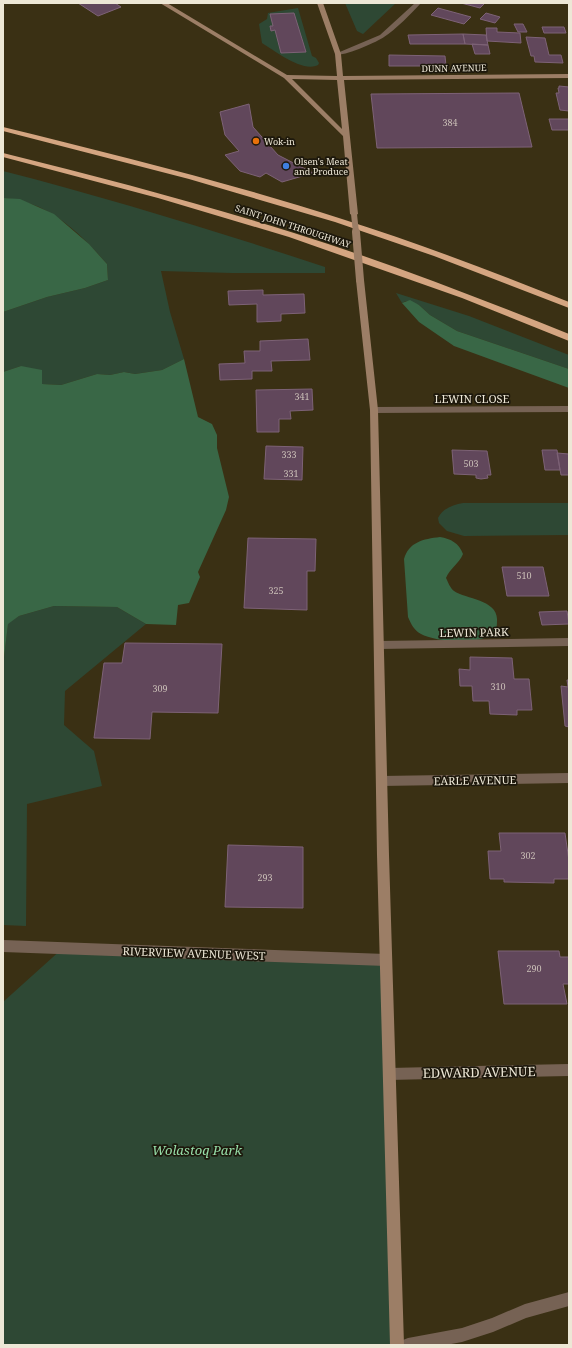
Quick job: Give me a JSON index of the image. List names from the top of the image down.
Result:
{
  "streets": {
    "highway": ["SAINT JOHN THROUGHWAY"],
    "street": [
      "DUNN AVENUE",
      "LEWIN CLOSE",
      "LEWIN PARK",
      "EARLE AVENUE",
      "RIVERVIEW AVENUE WEST",
      "EDWARD AVENUE"
    ]
  },
  "parks": ["Wolastoq Park"],
  "places": ["Wok-in", "Olsen's Meat and Produce"],
  "house_numbers": [
    "384",
    "341",
    "333",
    "503",
    "331",
    "510",
    "325",
    "310",
    "309",
    "302",
    "293",
    "290"
  ]
}
